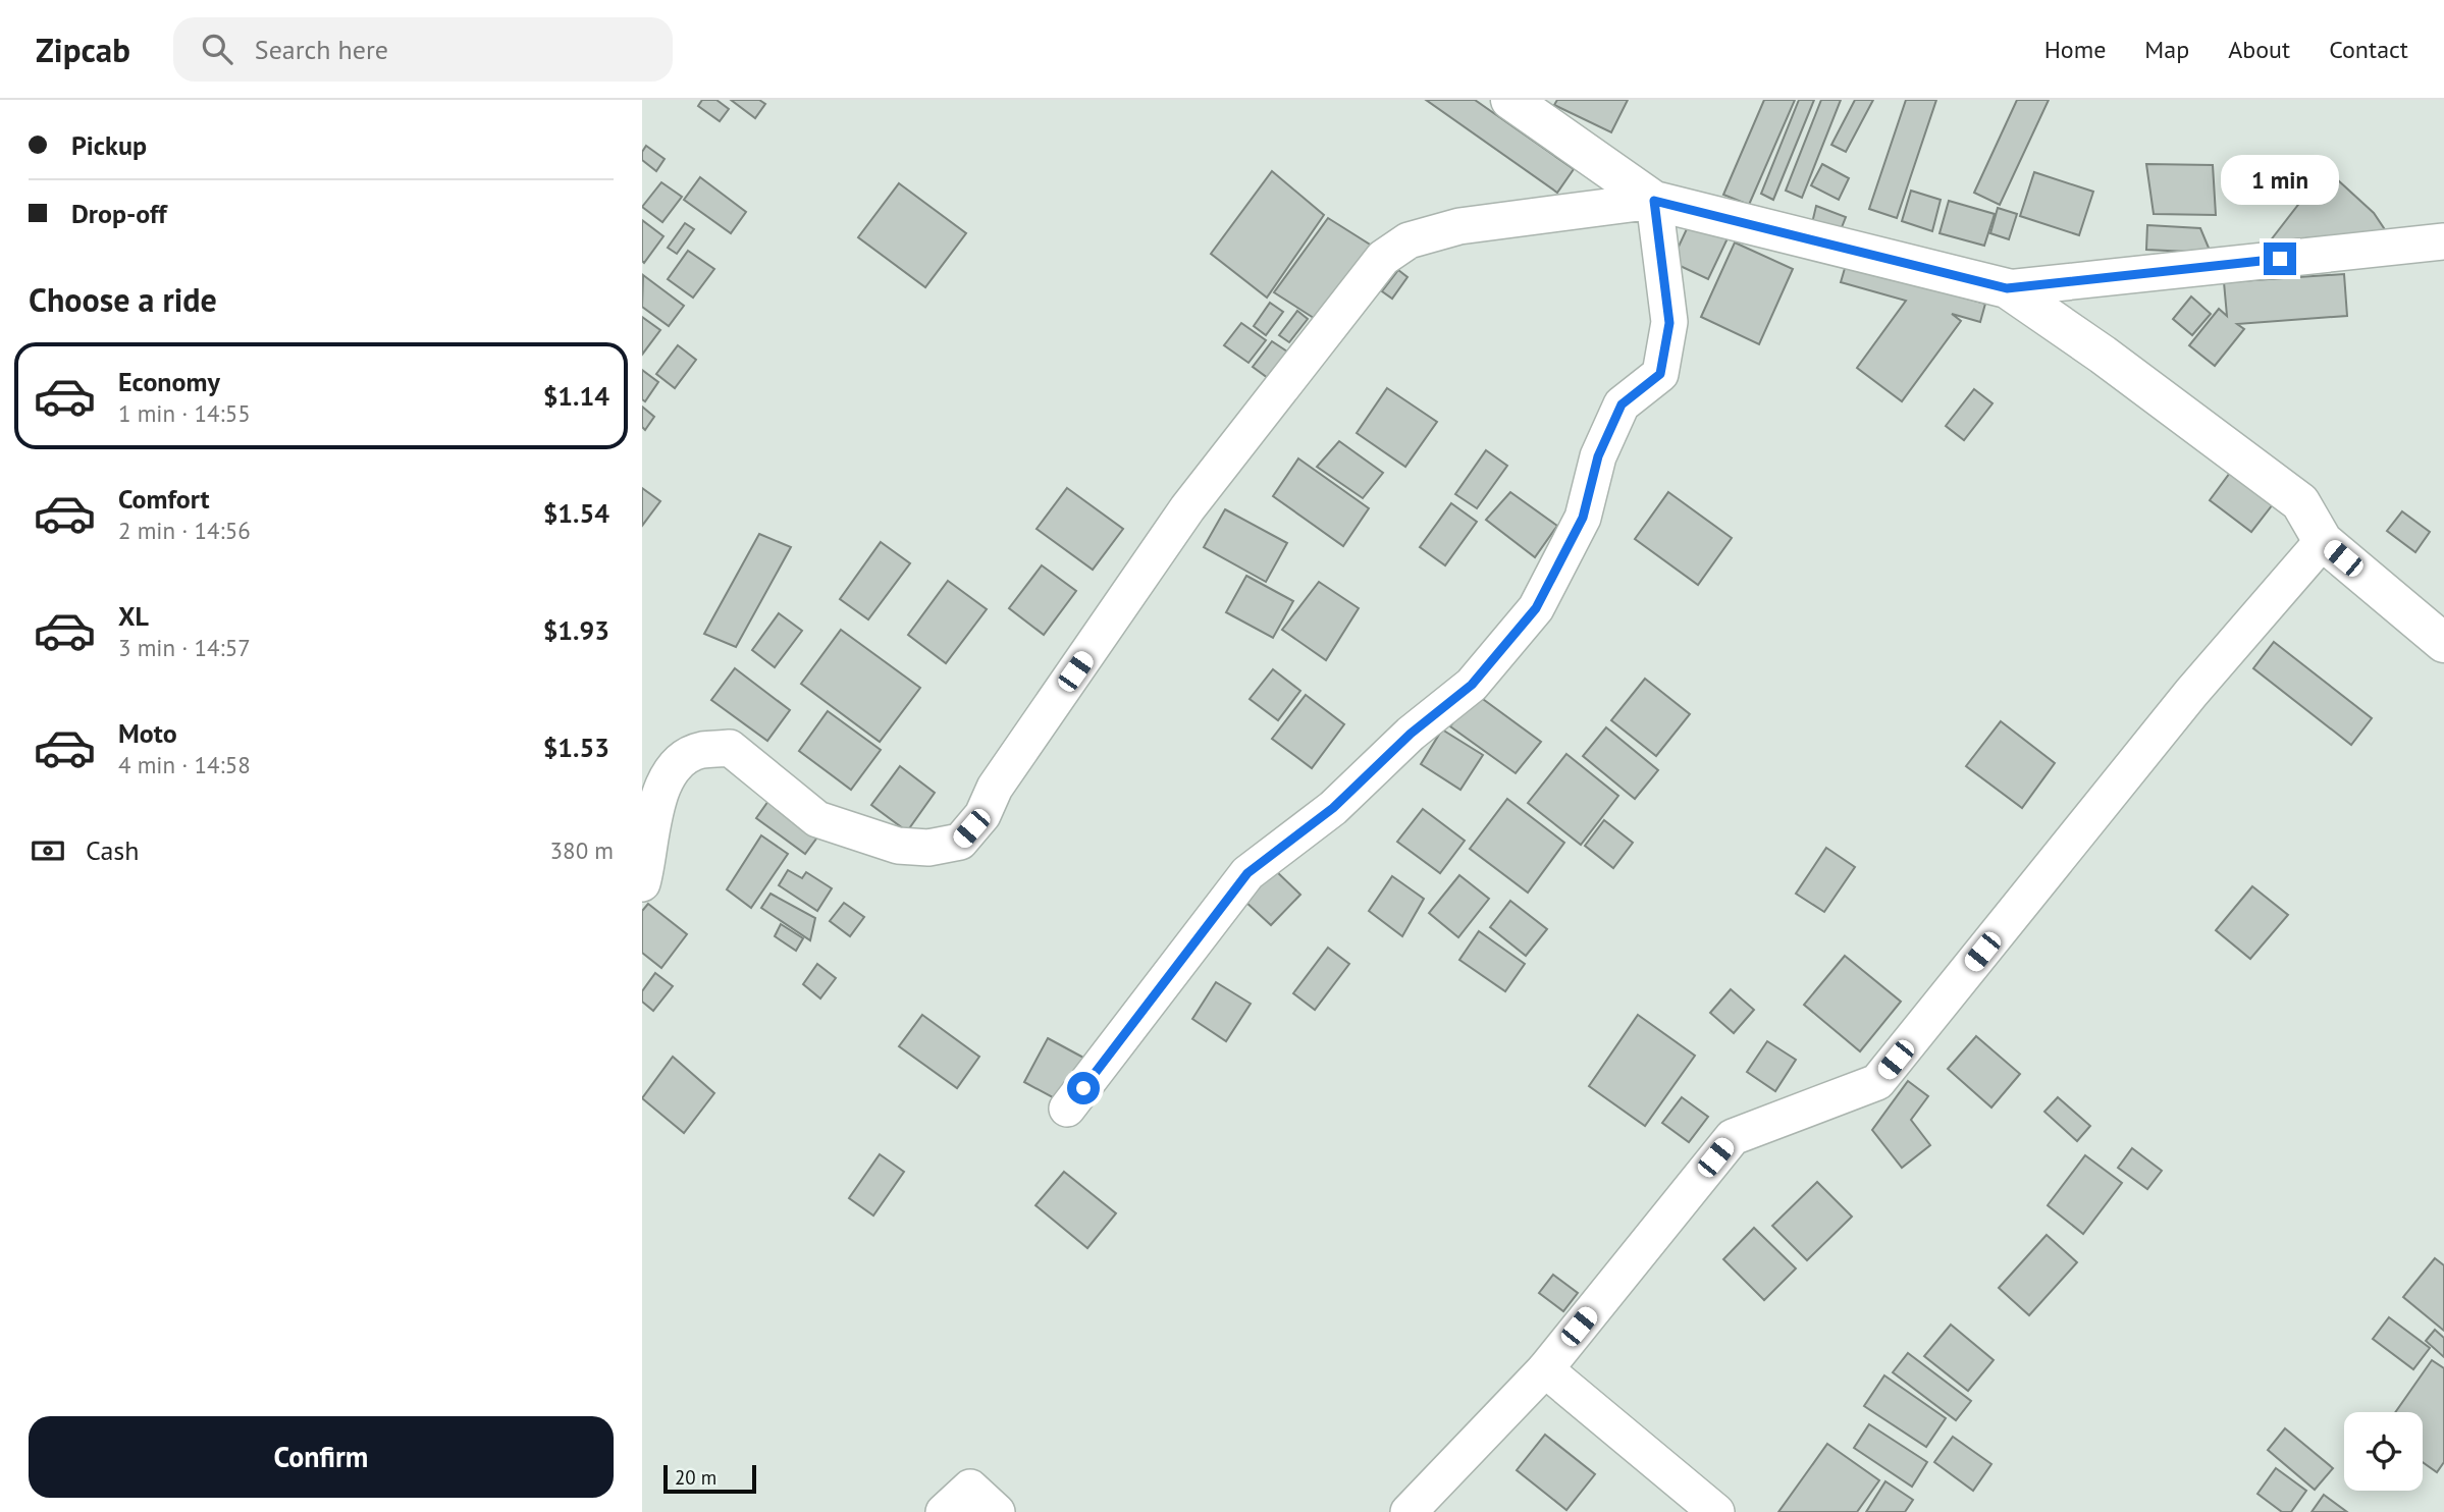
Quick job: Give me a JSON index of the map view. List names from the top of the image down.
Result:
{
  "scale_bar": "20 m",
  "page": {
    "header": "Zipcab",
    "search": "Search here",
    "nav": [
      "Home",
      "Map",
      "About",
      "Contact"
    ],
    "banner": ["Pickup", "Drop-off"],
    "bubble": "1 min",
    "heading": "Choose a ride",
    "list": [
      {
        "name": "Economy",
        "note": "1 min · 14:55",
        "value": "$1.14"
      },
      {
        "name": "Comfort",
        "note": "2 min · 14:56",
        "value": "$1.54"
      },
      {
        "name": "XL",
        "note": "3 min · 14:57",
        "value": "$1.93"
      },
      {
        "name": "Moto",
        "note": "4 min · 14:58",
        "value": "$1.53"
      }
    ],
    "pay": ["Cash", "380 m"],
    "buttons": "Confirm",
    "scale": "20 m"
  }
}
